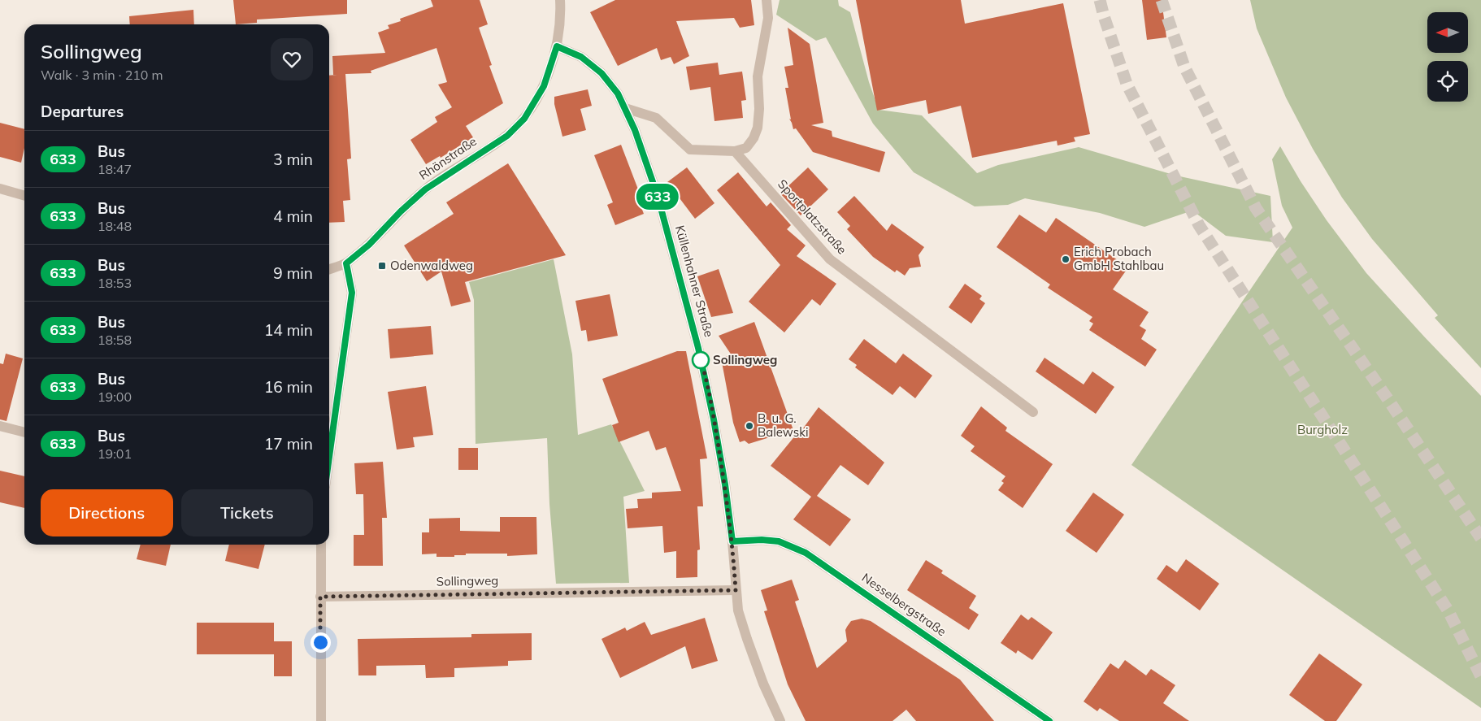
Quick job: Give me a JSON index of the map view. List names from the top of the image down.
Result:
{
  "streets": {
    "street": [
      "Rhönstraße",
      "Sportplatzstraße",
      "Küllenhahner Straße",
      "Sollingweg",
      "Nesselbergstraße"
    ]
  },
  "crossings": [
    ["Rhönstraße", "Küllenhahner Straße"],
    ["Küllenhahner Straße", "Sollingweg"],
    ["Küllenhahner Straße", "Nesselbergstraße"]
  ],
  "parks": ["Burgholz"],
  "places": {
    "other": ["Erich Probach GmbH Stahlbau", "Sollingweg", "B. u. G. Balewski"],
    "transit": ["Odenwaldweg"]
  },
  "lines": ["bus line 633"],
  "north": "left",
  "page": {
    "on_map": "633",
    "heading": [
      ["Sollingweg", "Walk · 3 min · 210 m"],
      "Departures"
    ],
    "list": [
      {
        "mark": "633",
        "name": "Bus",
        "note": "18:47",
        "value": "3 min"
      },
      {
        "mark": "633",
        "name": "Bus",
        "note": "18:48",
        "value": "4 min"
      },
      {
        "mark": "633",
        "name": "Bus",
        "note": "18:53",
        "value": "9 min"
      },
      {
        "mark": "633",
        "name": "Bus",
        "note": "18:58",
        "value": "14 min"
      },
      {
        "mark": "633",
        "name": "Bus",
        "note": "19:00",
        "value": "16 min"
      },
      {
        "mark": "633",
        "name": "Bus",
        "note": "19:01",
        "value": "17 min"
      }
    ],
    "buttons": ["Directions", "Tickets"]
  }
}
